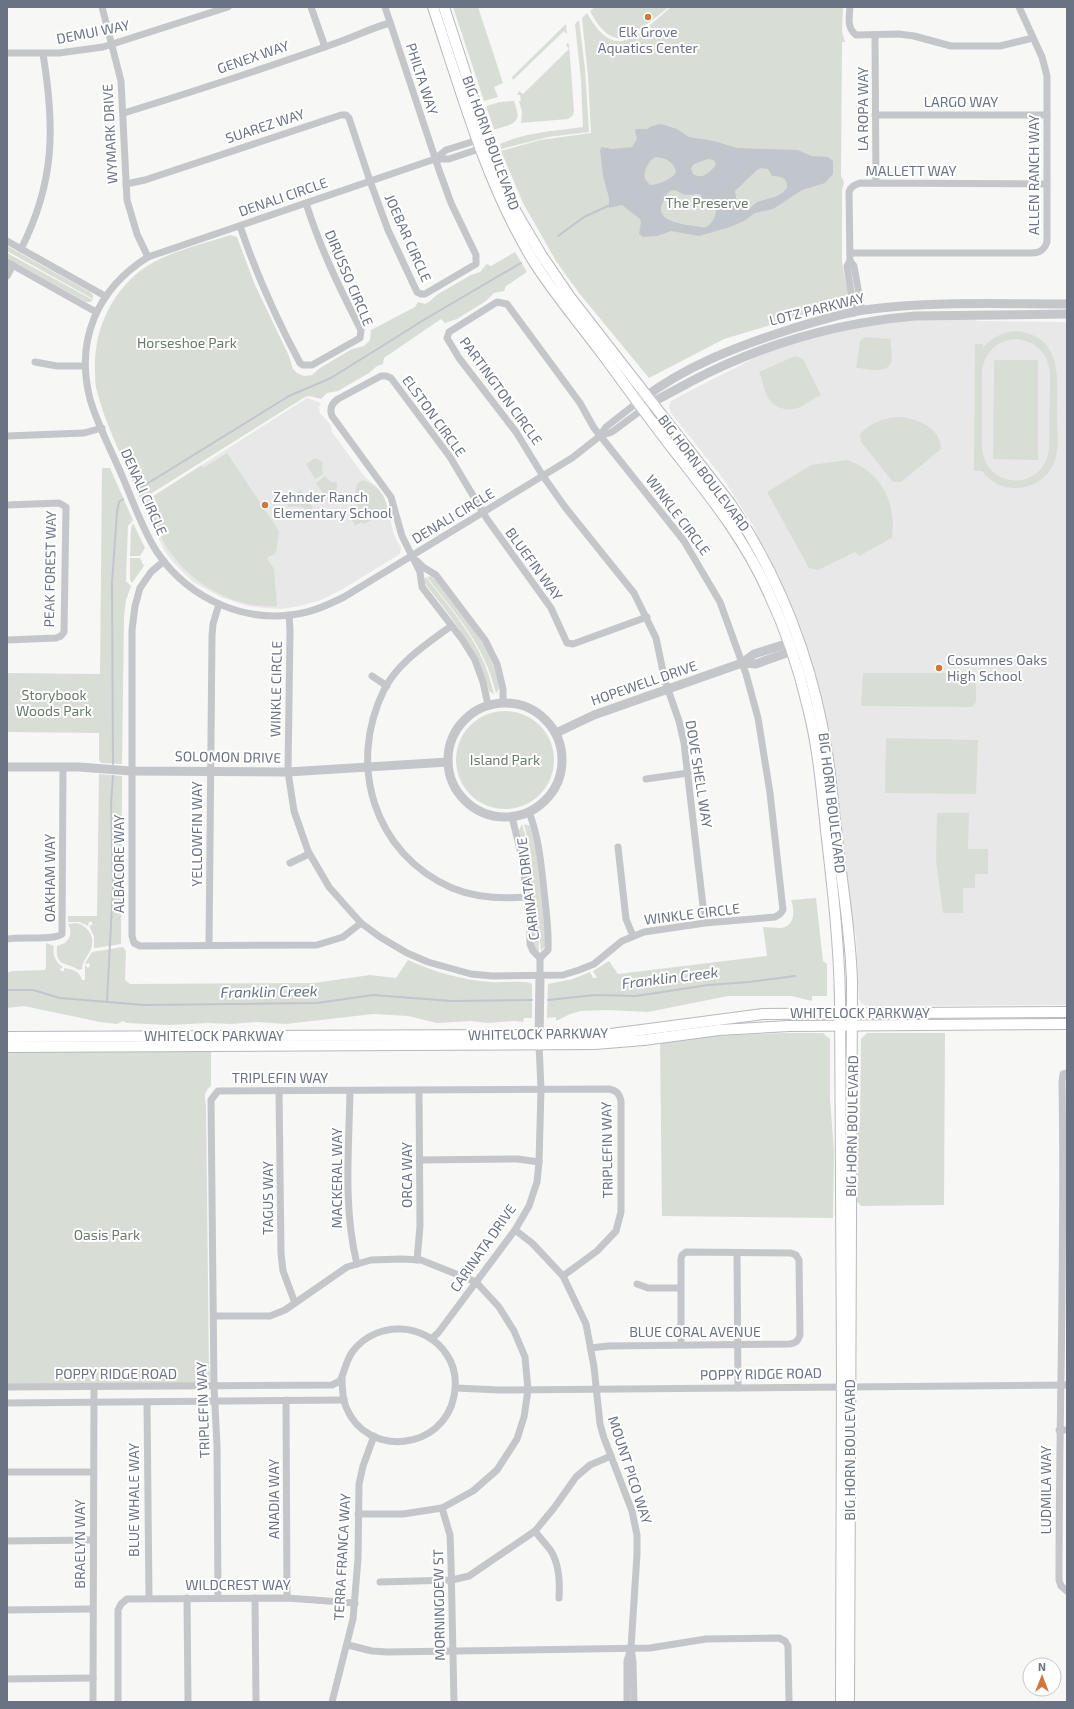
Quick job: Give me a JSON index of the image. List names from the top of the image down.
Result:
{
  "streets": {
    "main road": ["BIG HORN BOULEVARD", "WHITELOCK PARKWAY"],
    "street": [
      "DEMUI WAY",
      "GENEX WAY",
      "PHILTA WAY",
      "LARGO WAY",
      "LA ROPA WAY",
      "SUAREZ WAY",
      "WYMARK DRIVE",
      "MALLETT WAY",
      "ALLEN RANCH WAY",
      "DENALI CIRCLE",
      "JOEBAR CIRCLE",
      "DIRUSSO CIRCLE",
      "LOTZ PARKWAY",
      "PARTINGTON CIRCLE",
      "ELSTON CIRCLE",
      "WINKLE CIRCLE",
      "BLUEFIN WAY",
      "PEAK FOREST WAY",
      "HOPEWELL DRIVE",
      "SOLOMON DRIVE",
      "DOVE SHELL WAY",
      "YELLOWFIN WAY",
      "ALBACORE WAY",
      "OAKHAM WAY",
      "CARINATA DRIVE",
      "TRIPLEFIN WAY",
      "ORCA WAY",
      "MACKERAL WAY",
      "TAGUS WAY",
      "BLUE CORAL AVENUE",
      "POPPY RIDGE ROAD",
      "MOUNT PICO WAY",
      "LUDMILA WAY",
      "ANADIA WAY",
      "BLUE WHALE WAY",
      "BRAELYN WAY",
      "TERRA FRANCA WAY",
      "WILDCREST WAY",
      "MORNINGDEW ST"
    ]
  },
  "crossings": [
    ["DEMUI WAY", "WYMARK DRIVE"],
    ["GENEX WAY", "PHILTA WAY"],
    ["GENEX WAY", "WYMARK DRIVE"],
    ["PHILTA WAY", "DENALI CIRCLE"],
    ["PHILTA WAY", "JOEBAR CIRCLE"],
    ["LARGO WAY", "LA ROPA WAY"],
    ["LARGO WAY", "ALLEN RANCH WAY"],
    ["LA ROPA WAY", "MALLETT WAY"],
    ["SUAREZ WAY", "WYMARK DRIVE"],
    ["SUAREZ WAY", "DENALI CIRCLE"],
    ["SUAREZ WAY", "JOEBAR CIRCLE"],
    ["WYMARK DRIVE", "DENALI CIRCLE"],
    ["BIG HORN BOULEVARD", "DENALI CIRCLE"],
    ["BIG HORN BOULEVARD", "LOTZ PARKWAY"],
    ["BIG HORN BOULEVARD", "HOPEWELL DRIVE"],
    ["BIG HORN BOULEVARD", "WHITELOCK PARKWAY"],
    ["BIG HORN BOULEVARD", "POPPY RIDGE ROAD"],
    ["MALLETT WAY", "ALLEN RANCH WAY"],
    ["MALLETT WAY", "LOTZ PARKWAY"],
    ["DENALI CIRCLE", "JOEBAR CIRCLE"],
    ["DENALI CIRCLE", "DIRUSSO CIRCLE"],
    ["DENALI CIRCLE", "LOTZ PARKWAY"],
    ["DENALI CIRCLE", "PARTINGTON CIRCLE"],
    ["DENALI CIRCLE", "ELSTON CIRCLE"],
    ["DENALI CIRCLE", "WINKLE CIRCLE"],
    ["DENALI CIRCLE", "BLUEFIN WAY"],
    ["DENALI CIRCLE", "DOVE SHELL WAY"],
    ["DENALI CIRCLE", "YELLOWFIN WAY"],
    ["DENALI CIRCLE", "ALBACORE WAY"],
    ["PARTINGTON CIRCLE", "WINKLE CIRCLE"],
    ["PARTINGTON CIRCLE", "DOVE SHELL WAY"],
    ["ELSTON CIRCLE", "BLUEFIN WAY"],
    ["ELSTON CIRCLE", "HOPEWELL DRIVE"],
    ["ELSTON CIRCLE", "SOLOMON DRIVE"],
    ["ELSTON CIRCLE", "CARINATA DRIVE"],
    ["WINKLE CIRCLE", "HOPEWELL DRIVE"],
    ["WINKLE CIRCLE", "SOLOMON DRIVE"],
    ["WINKLE CIRCLE", "DOVE SHELL WAY"],
    ["WINKLE CIRCLE", "ALBACORE WAY"],
    ["BLUEFIN WAY", "DOVE SHELL WAY"],
    ["HOPEWELL DRIVE", "SOLOMON DRIVE"],
    ["HOPEWELL DRIVE", "DOVE SHELL WAY"],
    ["HOPEWELL DRIVE", "CARINATA DRIVE"],
    ["SOLOMON DRIVE", "YELLOWFIN WAY"],
    ["SOLOMON DRIVE", "ALBACORE WAY"],
    ["SOLOMON DRIVE", "OAKHAM WAY"],
    ["SOLOMON DRIVE", "CARINATA DRIVE"],
    ["YELLOWFIN WAY", "ALBACORE WAY"],
    ["CARINATA DRIVE", "WHITELOCK PARKWAY"],
    ["CARINATA DRIVE", "TRIPLEFIN WAY"],
    ["CARINATA DRIVE", "POPPY RIDGE ROAD"],
    ["CARINATA DRIVE", "MOUNT PICO WAY"],
    ["CARINATA DRIVE", "TERRA FRANCA WAY"],
    ["TRIPLEFIN WAY", "ORCA WAY"],
    ["TRIPLEFIN WAY", "MACKERAL WAY"],
    ["TRIPLEFIN WAY", "TAGUS WAY"],
    ["TRIPLEFIN WAY", "POPPY RIDGE ROAD"],
    ["TRIPLEFIN WAY", "MOUNT PICO WAY"],
    ["TRIPLEFIN WAY", "WILDCREST WAY"],
    ["BLUE CORAL AVENUE", "MOUNT PICO WAY"],
    ["POPPY RIDGE ROAD", "MOUNT PICO WAY"],
    ["POPPY RIDGE ROAD", "LUDMILA WAY"],
    ["POPPY RIDGE ROAD", "ANADIA WAY"],
    ["POPPY RIDGE ROAD", "BLUE WHALE WAY"],
    ["POPPY RIDGE ROAD", "BRAELYN WAY"],
    ["POPPY RIDGE ROAD", "TERRA FRANCA WAY"],
    ["ANADIA WAY", "WILDCREST WAY"],
    ["BLUE WHALE WAY", "WILDCREST WAY"],
    ["TERRA FRANCA WAY", "WILDCREST WAY"]
  ],
  "water": ["Franklin Creek"],
  "parks": [
    "The Preserve",
    "Horseshoe Park",
    "Storybook Woods Park",
    "Island Park",
    "Oasis Park"
  ],
  "places": ["Elk Grove Aquatics Center", "Zehnder Ranch Elementary School", "Cosumnes Oaks High School"],
  "north": "top"
}
